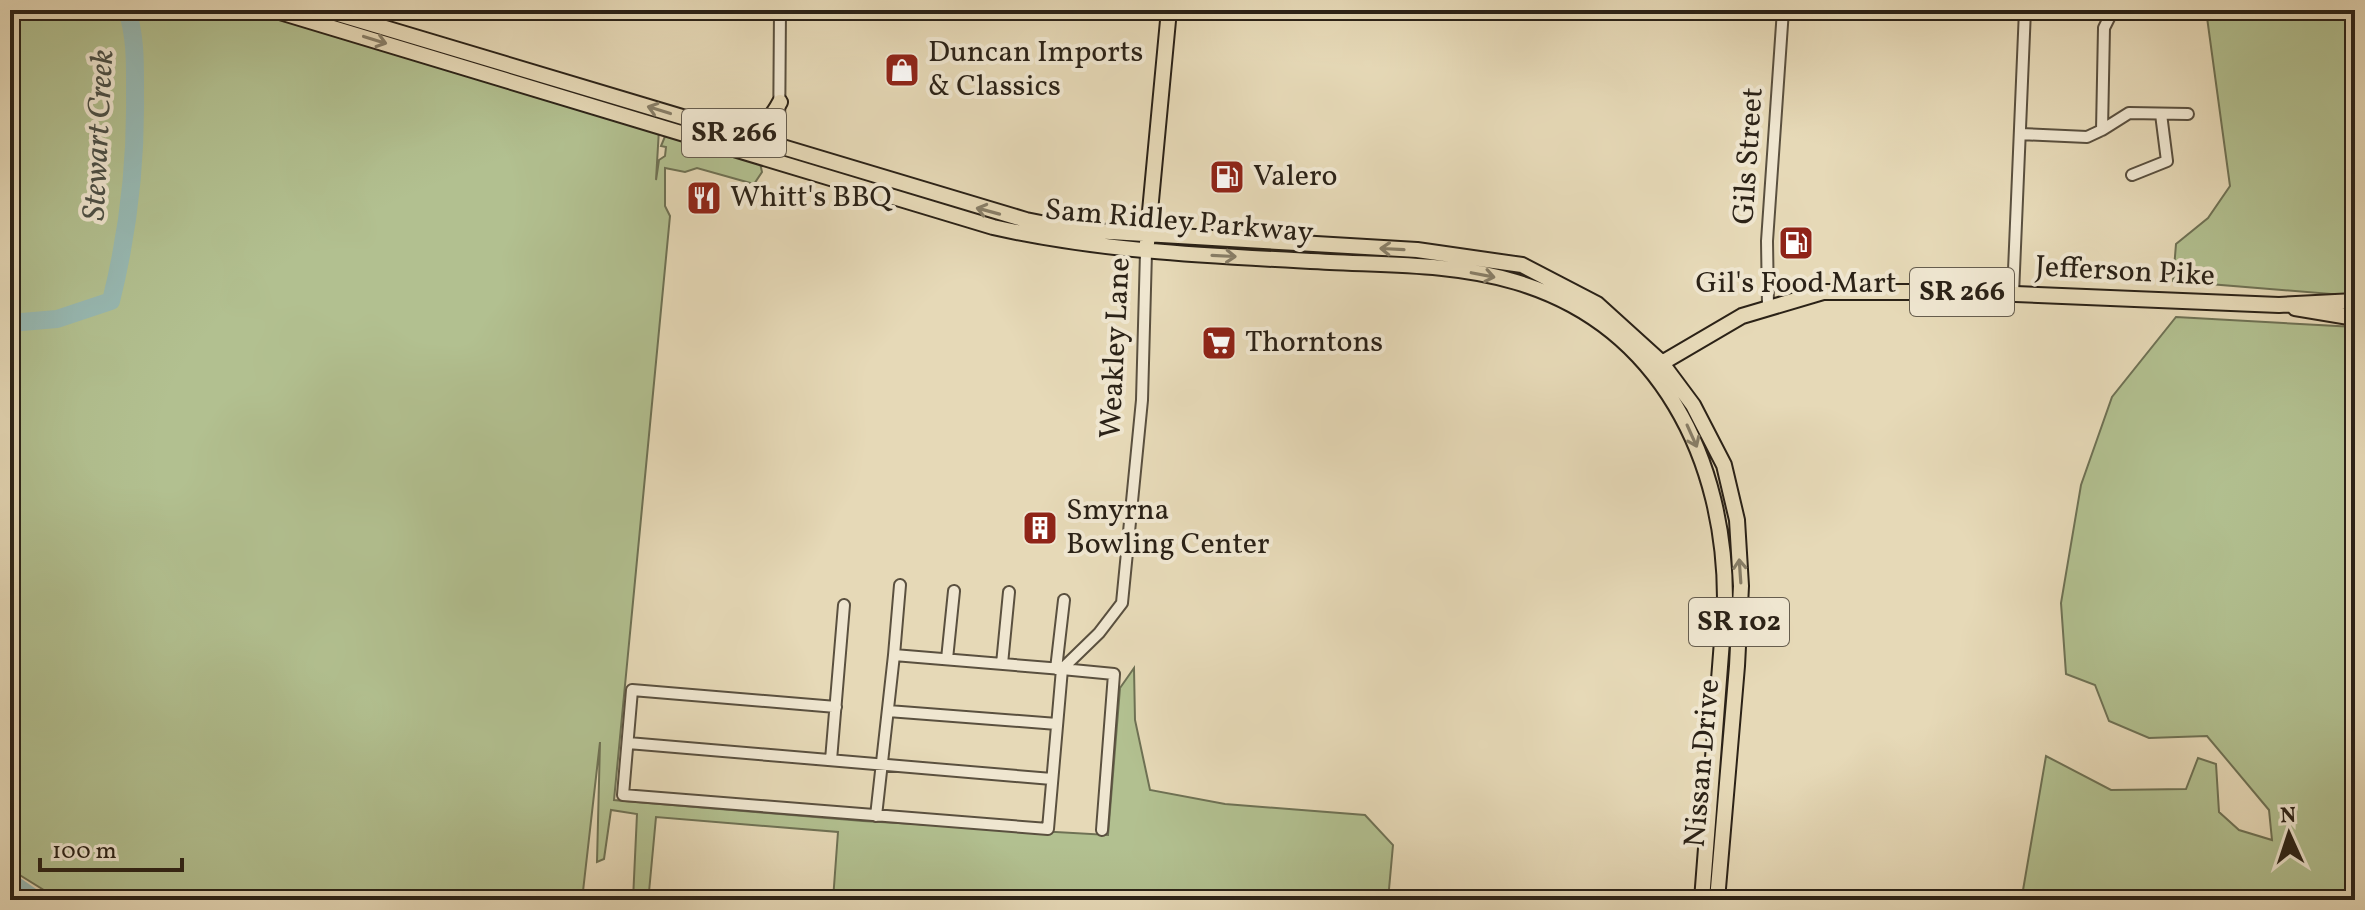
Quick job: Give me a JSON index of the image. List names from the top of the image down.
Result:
{
  "streets": {
    "main road": [
      "SR 266",
      "Sam Ridley Parkway",
      "Jefferson Pike",
      "Weakley Lane",
      "SR 102",
      "Nissan Drive"
    ],
    "street": ["Gils Street"]
  },
  "crossings": [
    ["Gils Street", "Jefferson Pike"],
    ["Sam Ridley Parkway", "Jefferson Pike"],
    ["Sam Ridley Parkway", "Weakley Lane"],
    ["Sam Ridley Parkway", "Nissan Drive"],
    ["Jefferson Pike", "Nissan Drive"]
  ],
  "water": ["Stewart Creek"],
  "places": {
    "shop": ["Duncan Imports & Classics"],
    "fuel station": ["Valero", "Gil's Food Mart"],
    "restaurant": ["Whitt's BBQ"],
    "supermarket": ["Thorntons"],
    "building": ["Smyrna Bowling Center"]
  },
  "scale_bar": "100 m",
  "north": "top"
}
